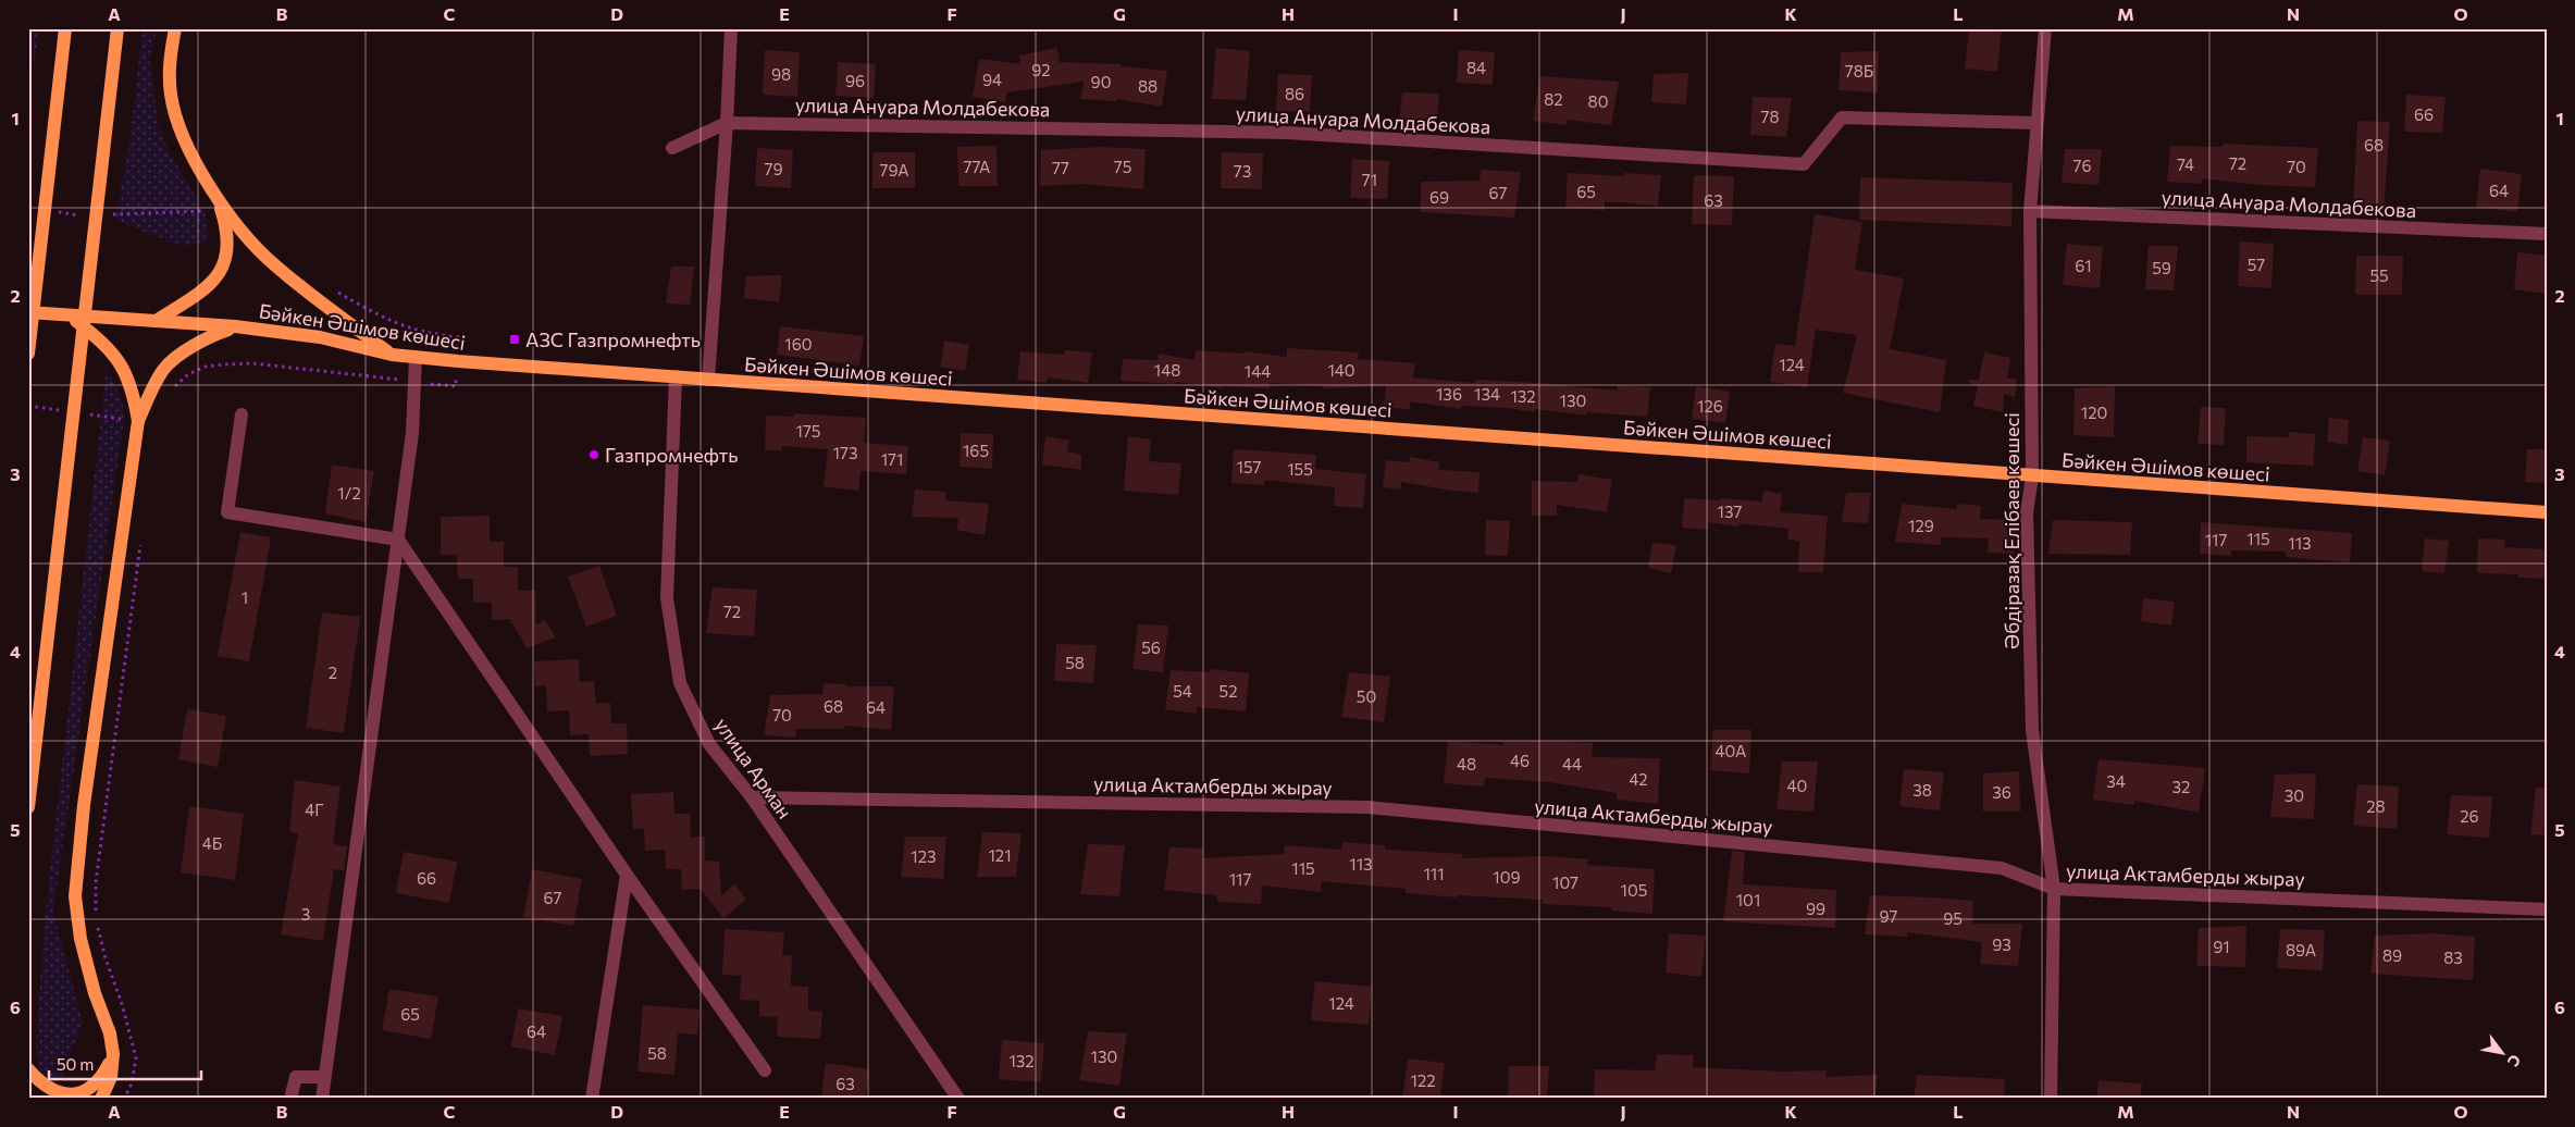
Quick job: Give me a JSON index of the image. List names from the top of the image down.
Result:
{
  "streets": {
    "main road": ["Бәйкен Әшімов көшесі"],
    "street": [
      "улица Ануара Молдабекова",
      "Әбдіразақ Елібаев көшесі",
      "улица Арман",
      "улица Актамберды жырау"
    ]
  },
  "crossings": [
    ["улица Ануара Молдабекова", "Әбдіразақ Елібаев көшесі"],
    ["Бәйкен Әшімов көшесі", "Әбдіразақ Елібаев көшесі"],
    ["Бәйкен Әшімов көшесі", "улица Арман"],
    ["Әбдіразақ Елібаев көшесі", "улица Актамберды жырау"],
    ["улица Арман", "улица Актамберды жырау"]
  ],
  "places": {
    "transit": ["АЗС Газпромнефть"],
    "other": ["Газпромнефть"]
  },
  "house_numbers": [
    "84",
    "92",
    "78Б",
    "98",
    "94",
    "96",
    "90",
    "88",
    "86",
    "82",
    "80",
    "66",
    "78",
    "68",
    "72",
    "74",
    "76",
    "77А",
    "75",
    "70",
    "77",
    "79",
    "79А",
    "73",
    "71",
    "64",
    "65",
    "67",
    "69",
    "63",
    "57",
    "61",
    "59",
    "55",
    "160",
    "124",
    "148",
    "140",
    "144",
    "136",
    "134",
    "132",
    "130",
    "126",
    "120",
    "175",
    "165",
    "173",
    "171",
    "157",
    "155",
    "1/2",
    "137",
    "129",
    "115",
    "117",
    "113",
    "1",
    "72",
    "56",
    "58",
    "2",
    "54",
    "52",
    "50",
    "68",
    "64",
    "70",
    "40А",
    "46",
    "48",
    "44",
    "42",
    "34",
    "40",
    "32",
    "38",
    "36",
    "30",
    "28",
    "4Г",
    "26",
    "4Б",
    "121",
    "123",
    "113",
    "115",
    "111",
    "109",
    "66",
    "117",
    "107",
    "105",
    "67",
    "101",
    "99",
    "3",
    "97",
    "95",
    "93",
    "91",
    "89А",
    "89",
    "83",
    "124",
    "65",
    "64",
    "58",
    "130",
    "132",
    "122",
    "63"
  ],
  "scale_bar": "50 m",
  "north": "bottom right",
  "grid": {
    "columns": [
      "A",
      "B",
      "C",
      "D",
      "E",
      "F",
      "G",
      "H",
      "I",
      "J",
      "K",
      "L",
      "M",
      "N",
      "O"
    ],
    "rows": [
      "1",
      "2",
      "3",
      "4",
      "5",
      "6"
    ]
  }
}
